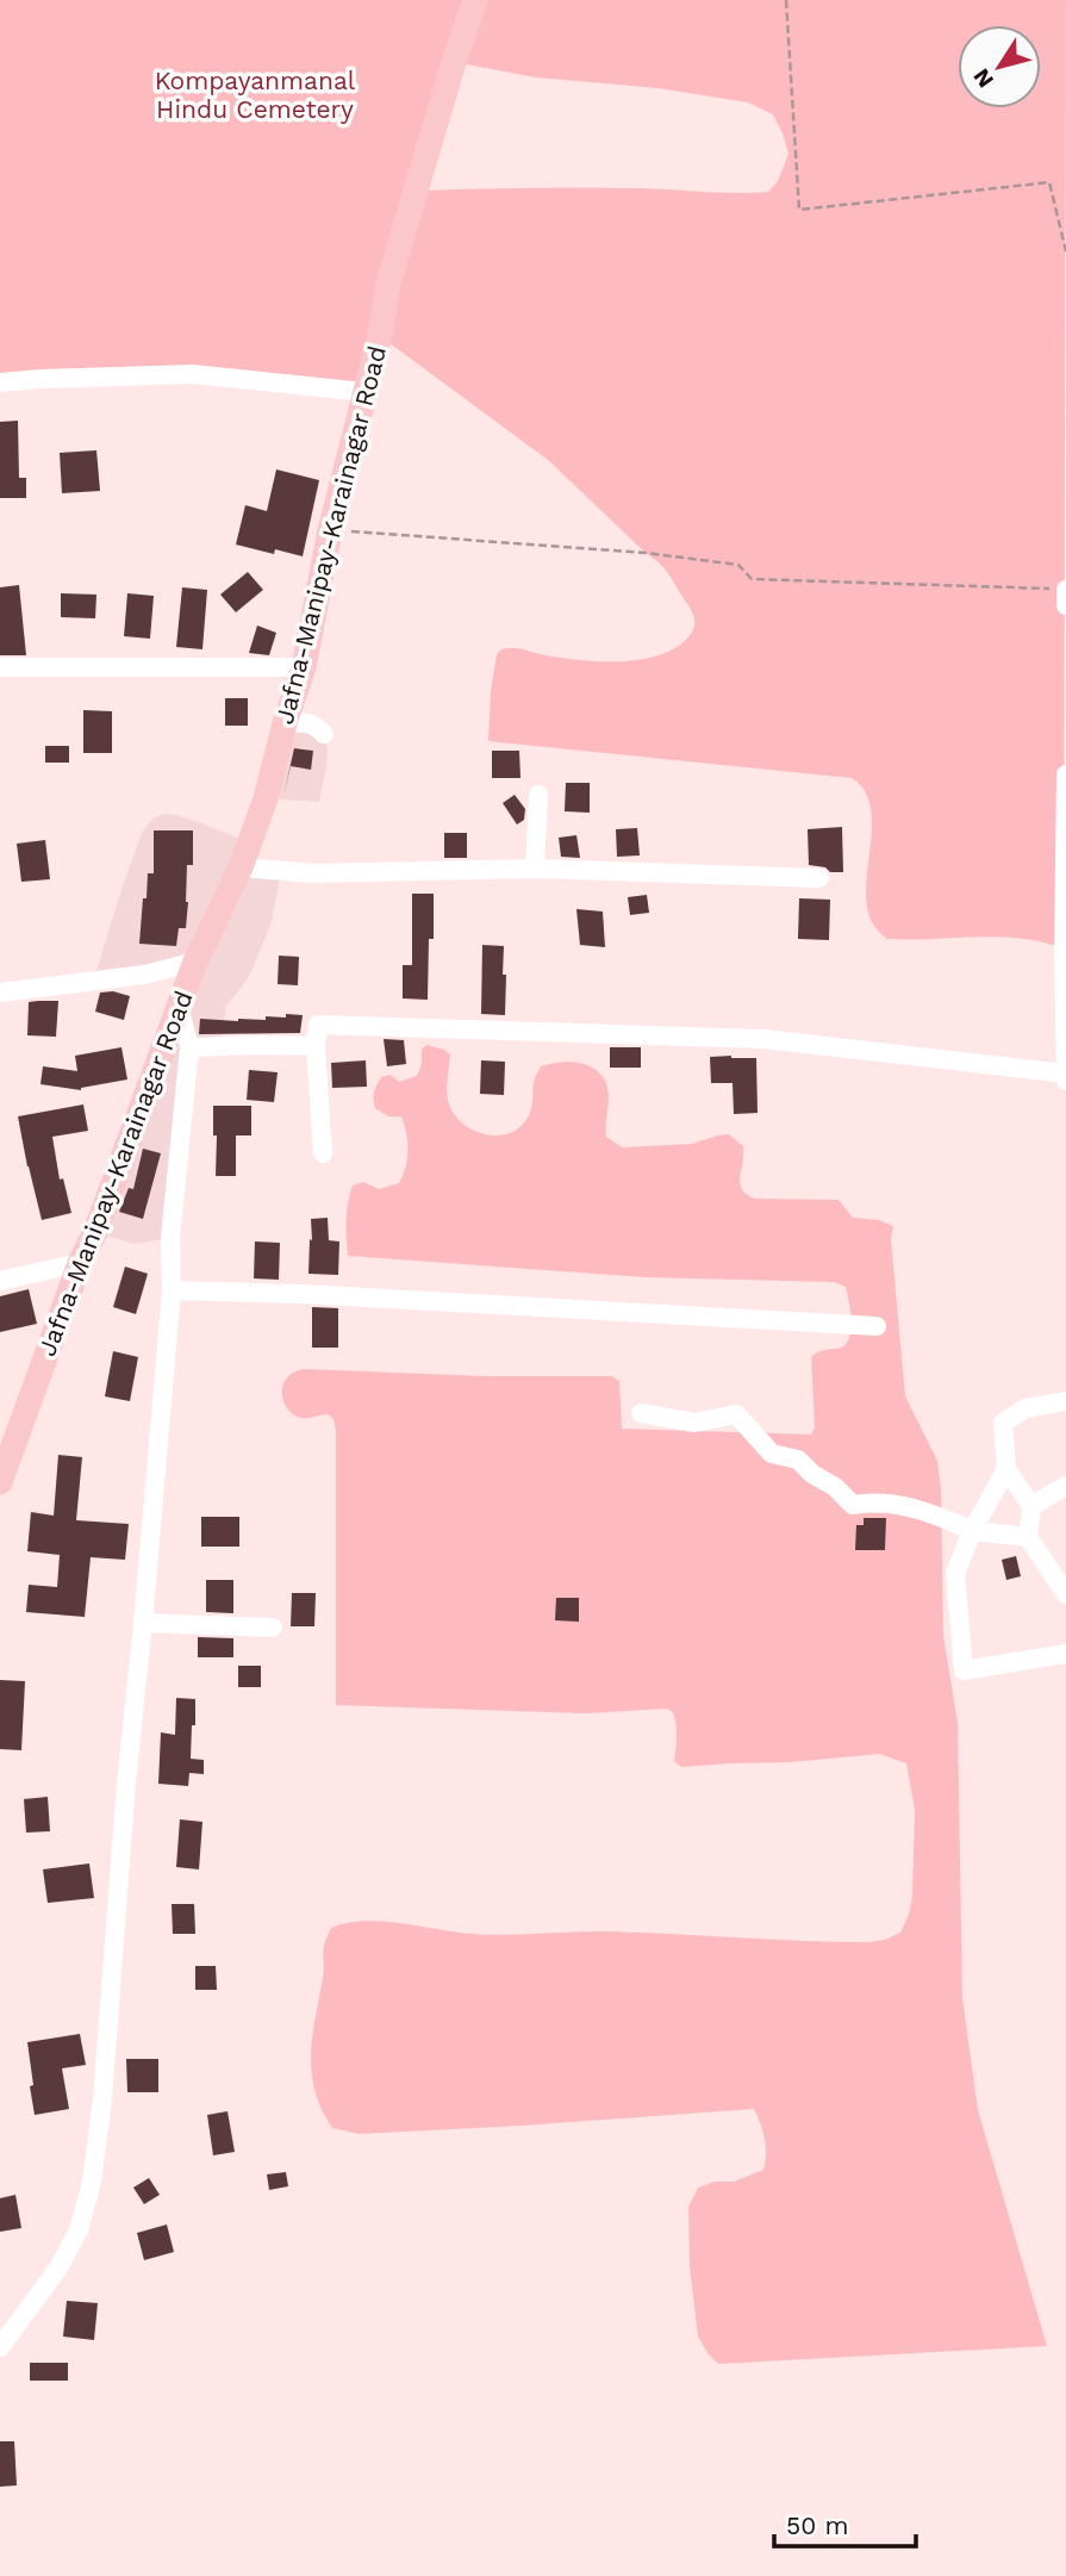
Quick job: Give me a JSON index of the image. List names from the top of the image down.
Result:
{
  "streets": {
    "main road": ["Jafna-Manipay-Karainagar Road"]
  },
  "parks": ["Kompayanmanal Hindu Cemetery"],
  "scale_bar": "50 m",
  "north": "bottom left"
}
